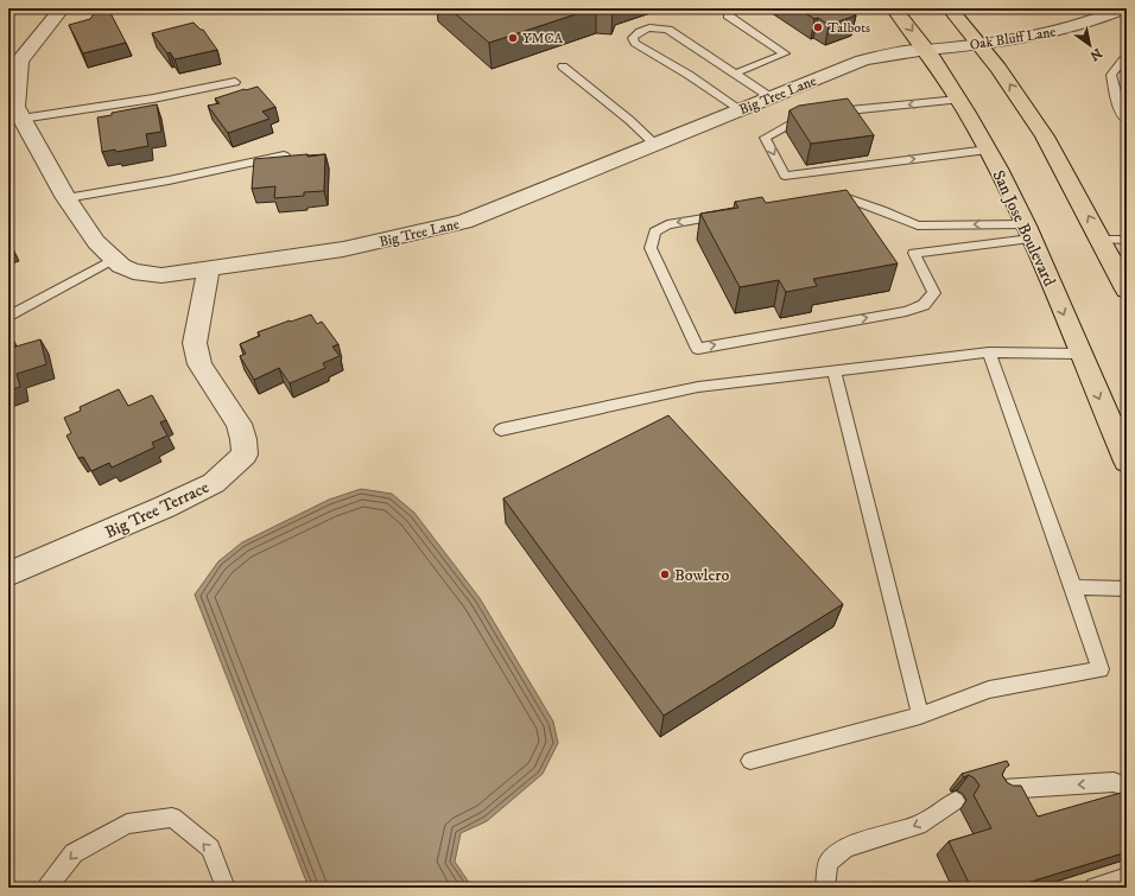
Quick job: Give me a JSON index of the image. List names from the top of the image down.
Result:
{
  "streets": {
    "main road": ["San Jose Boulevard"],
    "street": ["Oak Bluff Lane", "Big Tree Lane", "Big Tree Terrace"]
  },
  "crossings": [
    ["Oak Bluff Lane", "Big Tree Lane"],
    ["Oak Bluff Lane", "San Jose Boulevard"],
    ["Big Tree Lane", "San Jose Boulevard"],
    ["Big Tree Lane", "Big Tree Terrace"]
  ],
  "places": ["Talbots", "YMCA", "Bowlero"],
  "north": "bottom right"
}
